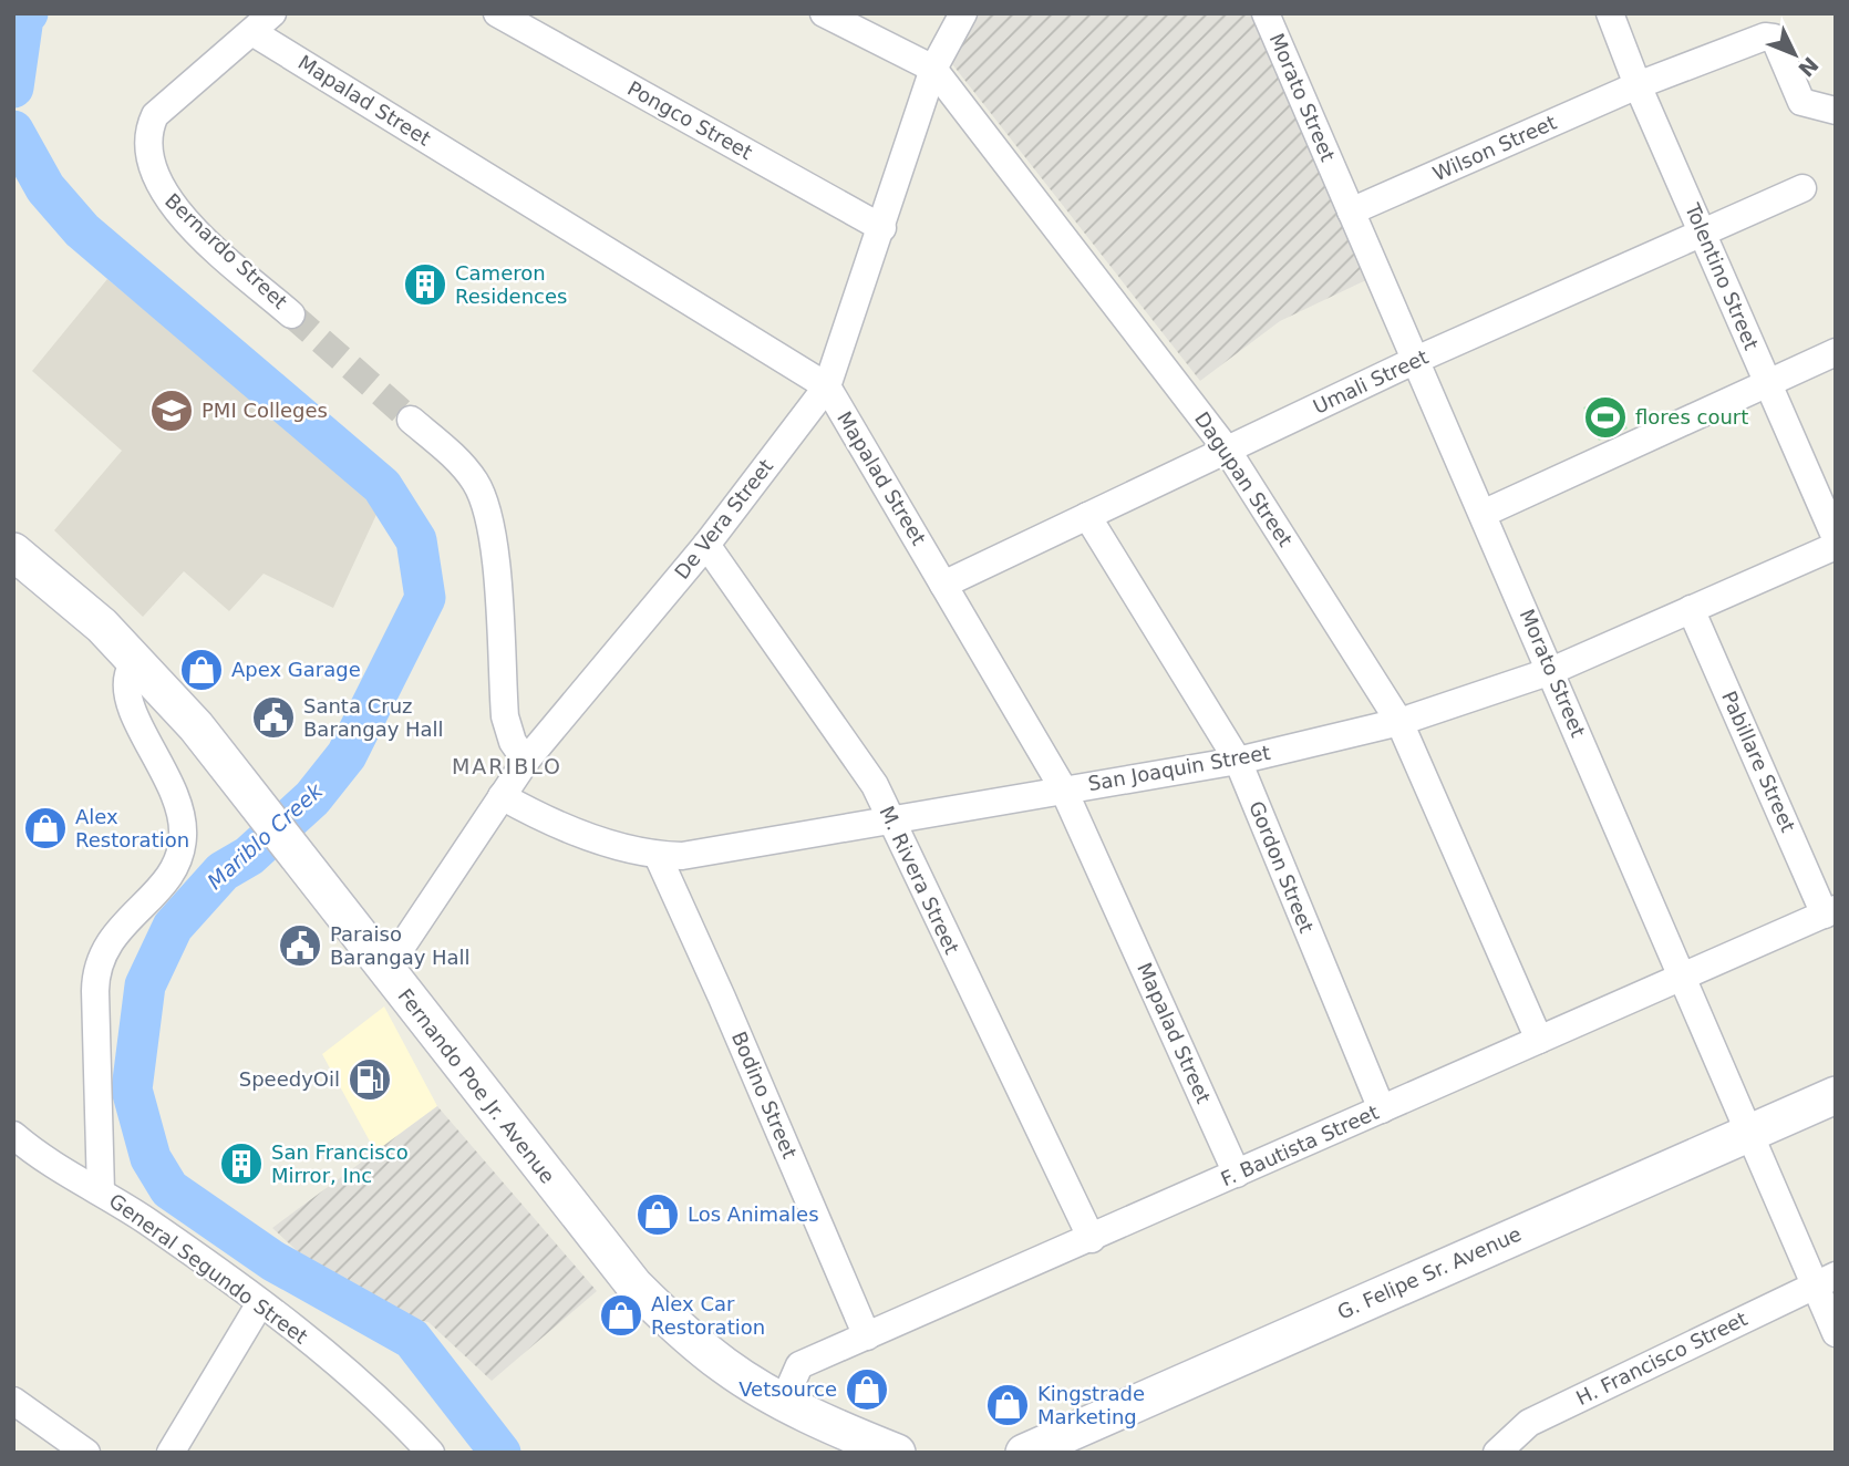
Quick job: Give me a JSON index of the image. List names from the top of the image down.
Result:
{
  "streets": {
    "main road": ["Fernando Poe Jr. Avenue", "G. Felipe Sr. Avenue"],
    "street": [
      "Morato Street",
      "Mapalad Street",
      "Pongco Street",
      "Wilson Street",
      "Bernardo Street",
      "Tolentino Street",
      "Umali Street",
      "Dagupan Street",
      "De Vera Street",
      "Pabillare Street",
      "San Joaquin Street",
      "Gordon Street",
      "M. Rivera Street",
      "Bodino Street",
      "F. Bautista Street",
      "General Segundo Street",
      "H. Francisco Street"
    ]
  },
  "crossings": [
    ["Morato Street", "Wilson Street"],
    ["Morato Street", "Umali Street"],
    ["Morato Street", "San Joaquin Street"],
    ["Morato Street", "F. Bautista Street"],
    ["Morato Street", "G. Felipe Sr. Avenue"],
    ["Morato Street", "H. Francisco Street"],
    ["Mapalad Street", "Bernardo Street"],
    ["Mapalad Street", "Umali Street"],
    ["Mapalad Street", "De Vera Street"],
    ["Mapalad Street", "San Joaquin Street"],
    ["Mapalad Street", "F. Bautista Street"],
    ["Pongco Street", "De Vera Street"],
    ["Wilson Street", "Tolentino Street"],
    ["Tolentino Street", "Umali Street"],
    ["Umali Street", "Dagupan Street"],
    ["Umali Street", "Gordon Street"],
    ["Dagupan Street", "De Vera Street"],
    ["Dagupan Street", "San Joaquin Street"],
    ["Dagupan Street", "F. Bautista Street"],
    ["De Vera Street", "San Joaquin Street"],
    ["De Vera Street", "M. Rivera Street"],
    ["De Vera Street", "Fernando Poe Jr. Avenue"],
    ["Pabillare Street", "San Joaquin Street"],
    ["Pabillare Street", "F. Bautista Street"],
    ["San Joaquin Street", "Gordon Street"],
    ["San Joaquin Street", "M. Rivera Street"],
    ["San Joaquin Street", "Bodino Street"],
    ["Gordon Street", "F. Bautista Street"],
    ["M. Rivera Street", "F. Bautista Street"],
    ["Fernando Poe Jr. Avenue", "F. Bautista Street"],
    ["Fernando Poe Jr. Avenue", "General Segundo Street"],
    ["Bodino Street", "F. Bautista Street"]
  ],
  "districts": ["MARIBLO"],
  "water": ["Mariblo Creek"],
  "places": {
    "building": ["Cameron Residences", "San Francisco Mirror, Inc"],
    "school or university": ["PMI Colleges"],
    "sports": ["flores court"],
    "shop": [
      "Apex Garage",
      "Alex Restoration",
      "Los Animales",
      "Alex Car Restoration",
      "Vetsource",
      "Kingstrade Marketing"
    ],
    "public building": ["Santa Cruz Barangay Hall", "Paraiso Barangay Hall"],
    "fuel station": ["SpeedyOil"]
  },
  "north": "bottom right"
}
